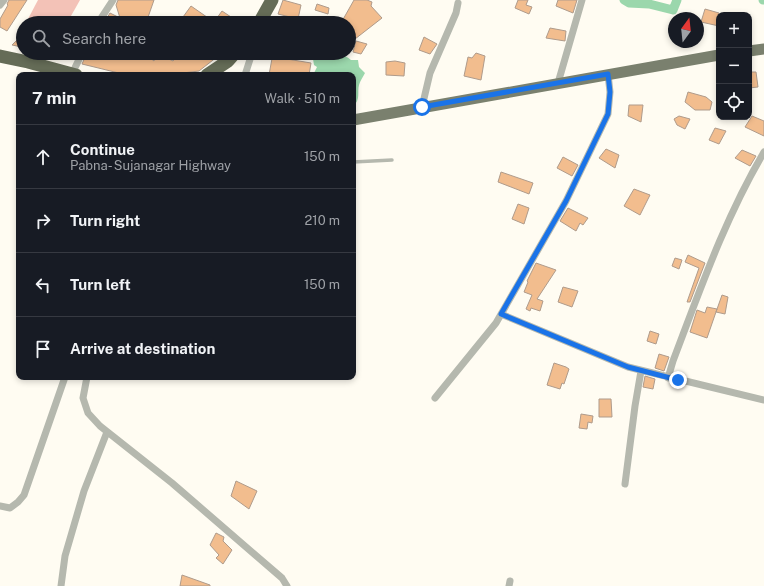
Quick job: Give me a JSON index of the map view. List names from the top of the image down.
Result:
{
  "north": "top",
  "page": {
    "map_buttons": ["+", "−"],
    "search": "Search here",
    "heading": ["7 min", "Walk · 510 m"],
    "list": [
      ["Continue", "Pabna- Sujanagar Highway", "150 m"],
      ["Turn right", "210 m"],
      ["Turn left", "150 m"],
      "Arrive at destination"
    ]
  }
}
